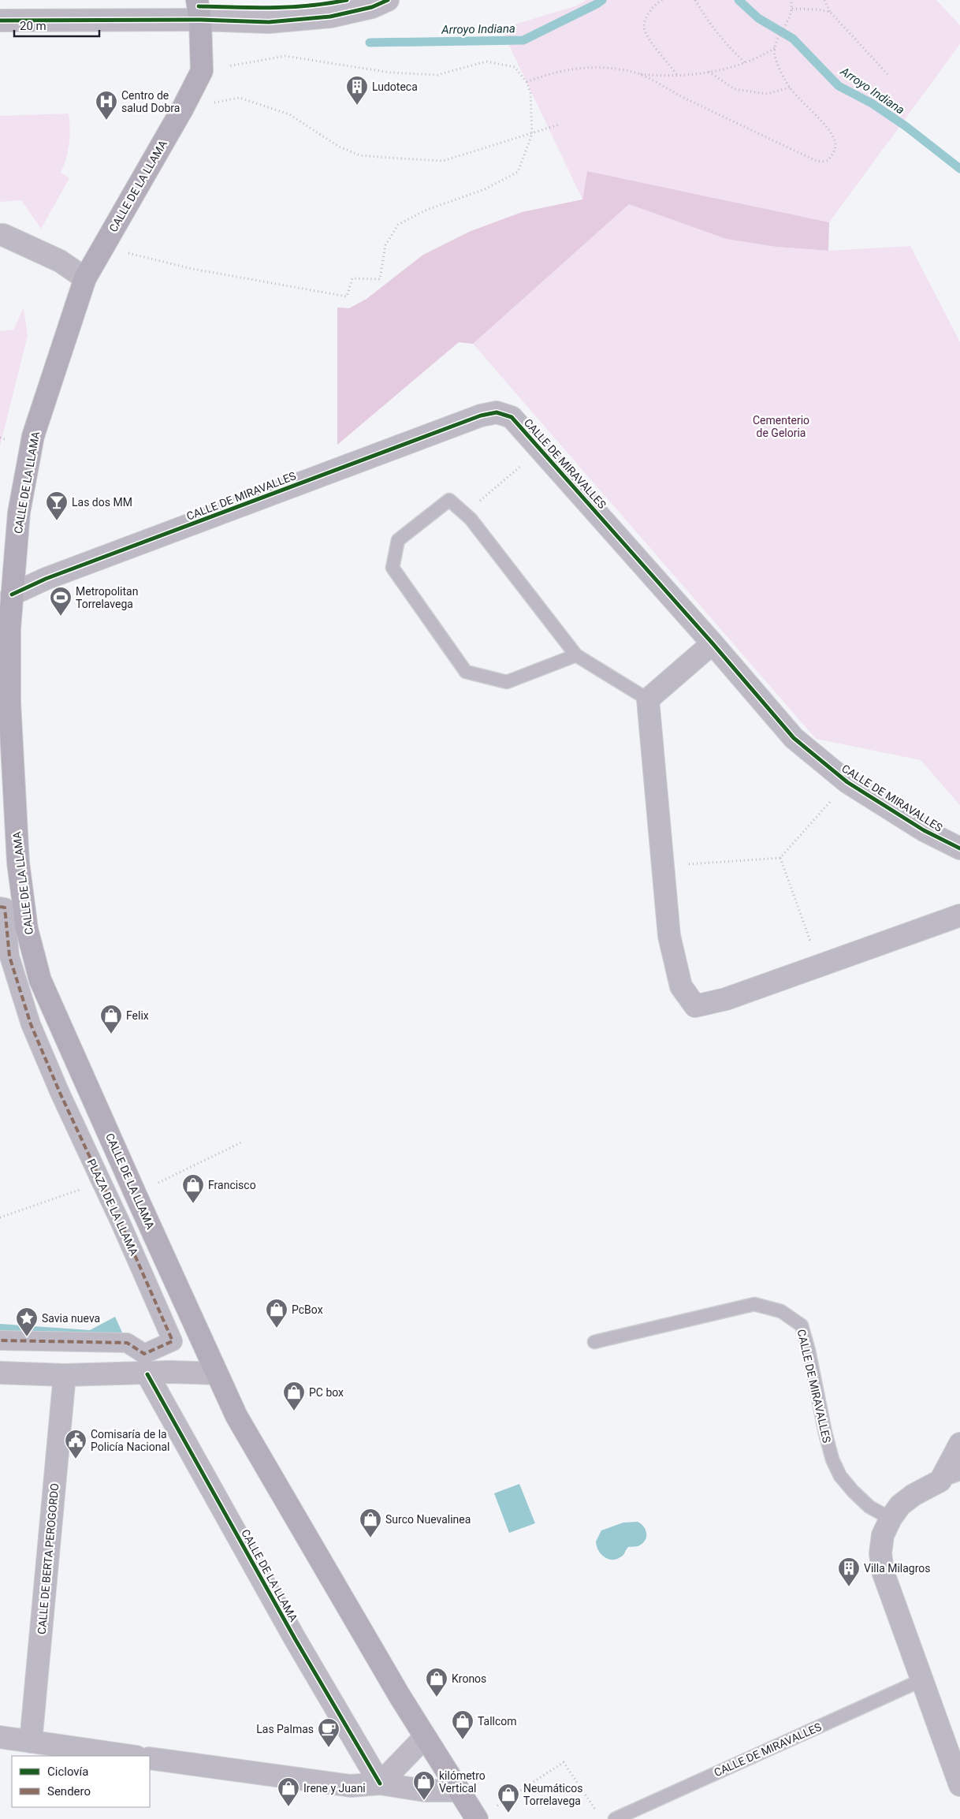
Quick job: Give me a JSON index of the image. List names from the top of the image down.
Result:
{
  "streets": {
    "main road": ["CALLE DE LA LLAMA"],
    "street": ["CALLE DE MIRAVALLES", "PLAZA DE LA LLAMA", "CALLE DE BERTA PEROGORDO"]
  },
  "crossings": [
    ["CALLE DE LA LLAMA", "CALLE DE MIRAVALLES"]
  ],
  "water": ["Arroyo Indiana"],
  "parks": ["Cementerio de Geloria"],
  "places": {
    "building": ["Ludoteca", "Villa Milagros"],
    "hospital": ["Centro de salud Dobra"],
    "bar": ["Las dos MM"],
    "sports": ["Metropolitan Torrelavega"],
    "shop": [
      "Felix",
      "Francisco",
      "PcBox",
      "PC box",
      "Surco Nuevalinea",
      "Kronos",
      "Tallcom",
      "kilómetro Vertical",
      "Irene y Juani",
      "Neumáticos Torrelavega"
    ],
    "place": ["Savia nueva"],
    "public building": ["Comisaría de la Policía Nacional"],
    "cafe": ["Las Palmas"]
  },
  "legend": ["Ciclovía", "Sendero"],
  "scale_bar": "20 m"
}
